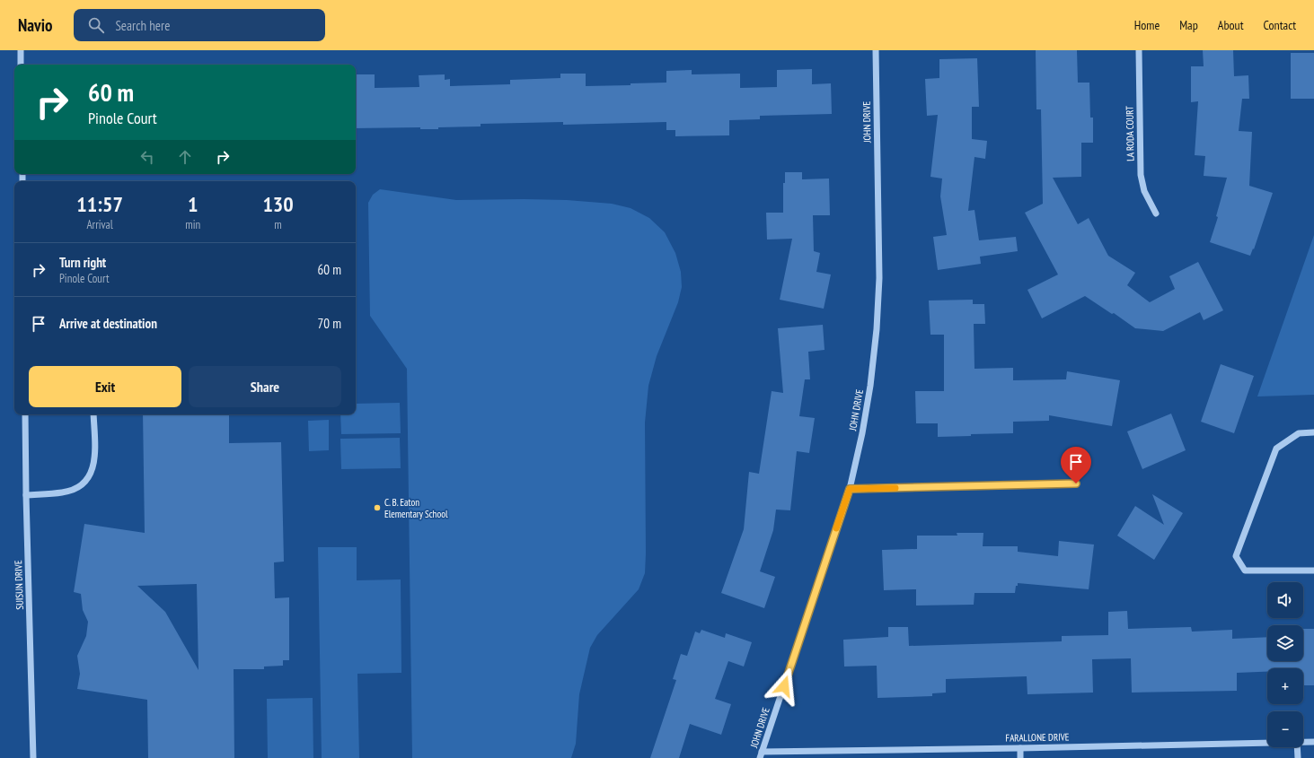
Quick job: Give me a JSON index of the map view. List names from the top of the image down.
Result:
{
  "streets": {
    "street": [
      "JOHN DRIVE",
      "LA RODA COURT",
      "SUISUN DRIVE",
      "FARALLONE DRIVE"
    ]
  },
  "crossings": [
    ["JOHN DRIVE", "FARALLONE DRIVE"]
  ],
  "places": ["C. B. Eaton Elementary School"],
  "page": {
    "header": "Navio",
    "search": "Search here",
    "nav": [
      "Home",
      "Map",
      "About",
      "Contact"
    ],
    "turn": ["60 m", "Pinole Court"],
    "eta": [
      "11:57",
      "Arrival",
      "1",
      "min",
      "130",
      "m"
    ],
    "list": [
      {
        "name": "Turn right",
        "note": "Pinole Court",
        "value": "60 m"
      },
      {
        "name": "Arrive at destination",
        "value": "70 m"
      }
    ],
    "buttons": ["Exit", "Share"],
    "map_buttons": ["+", "−"]
  }
}
